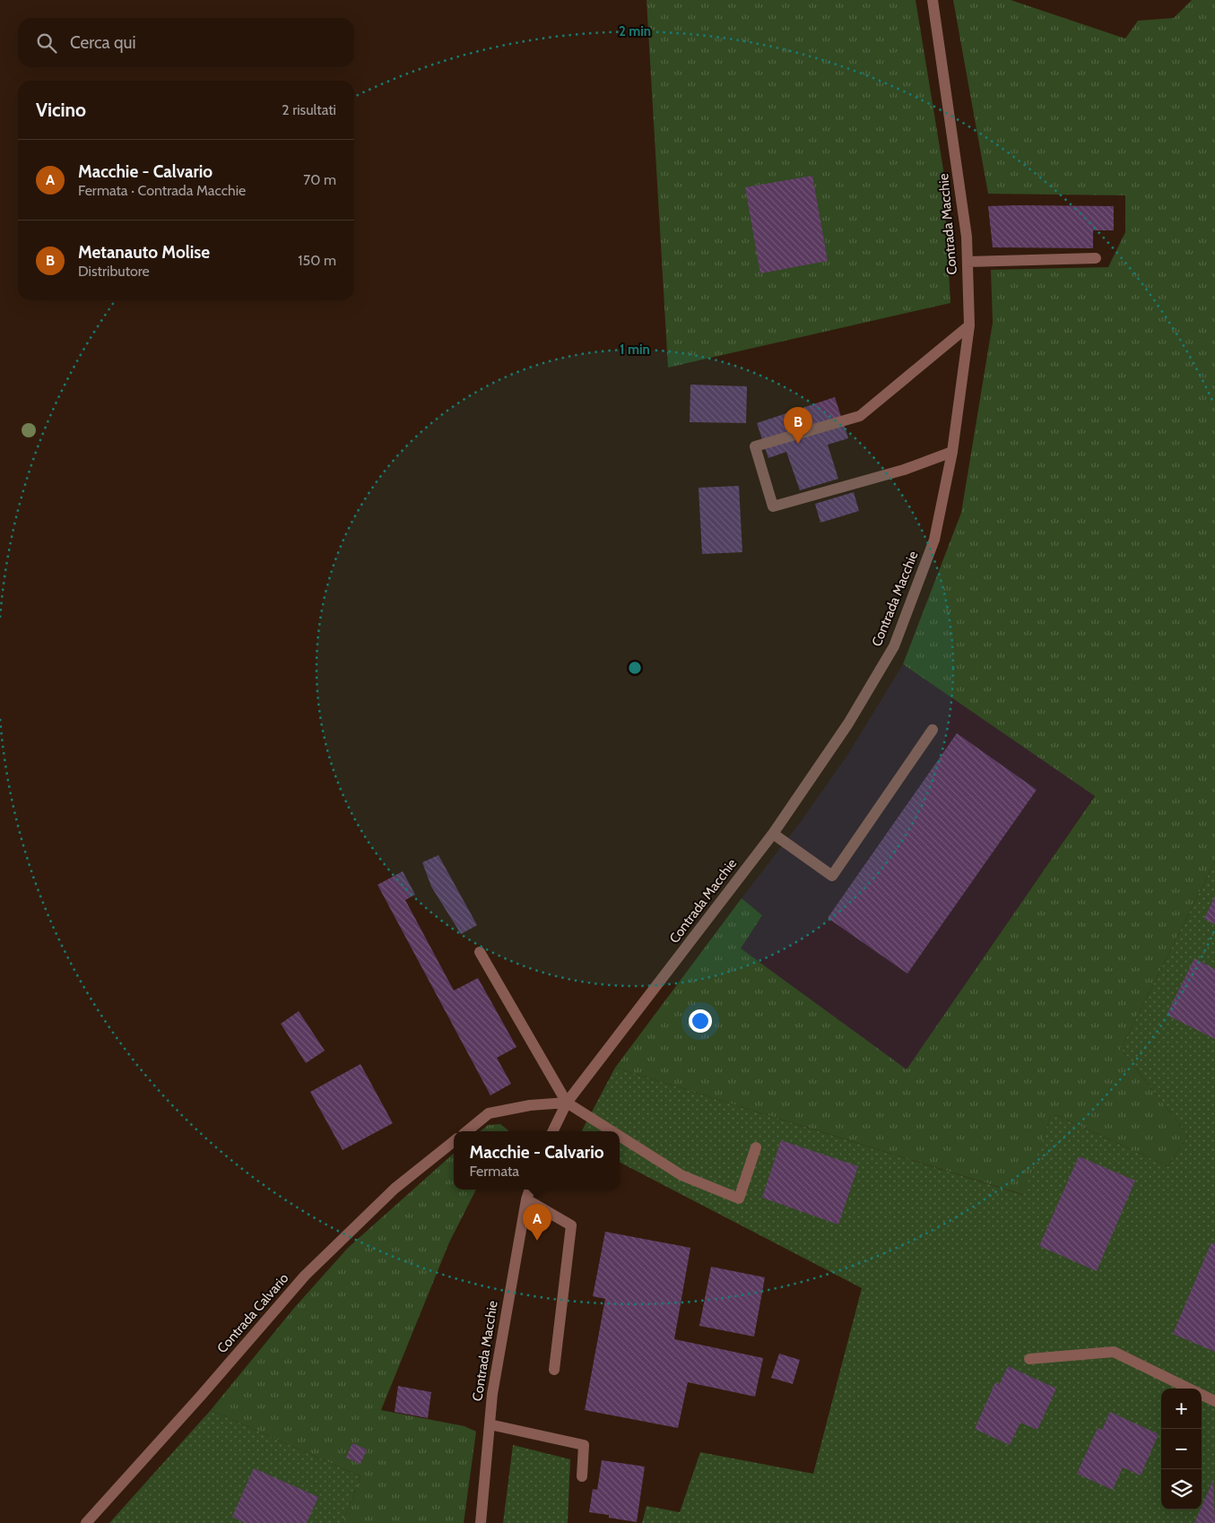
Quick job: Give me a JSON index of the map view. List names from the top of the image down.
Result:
{
  "streets": {
    "street": ["Contrada Macchie", "Contrada Calvario"]
  },
  "page": {
    "search": "Cerca qui",
    "heading": ["Vicino", "2 risultati"],
    "list": [
      {
        "mark": "A",
        "name": "Macchie - Calvario",
        "note": "Fermata · Contrada Macchie",
        "value": "70 m"
      },
      {
        "mark": "B",
        "name": "Metanauto Molise",
        "note": "Distributore",
        "value": "150 m"
      }
    ],
    "pins": ["B", "A"],
    "popup": ["Macchie - Calvario", "Fermata"],
    "map_buttons": ["+", "−"]
  },
  "rings": ["2 min", "1 min"]
}
